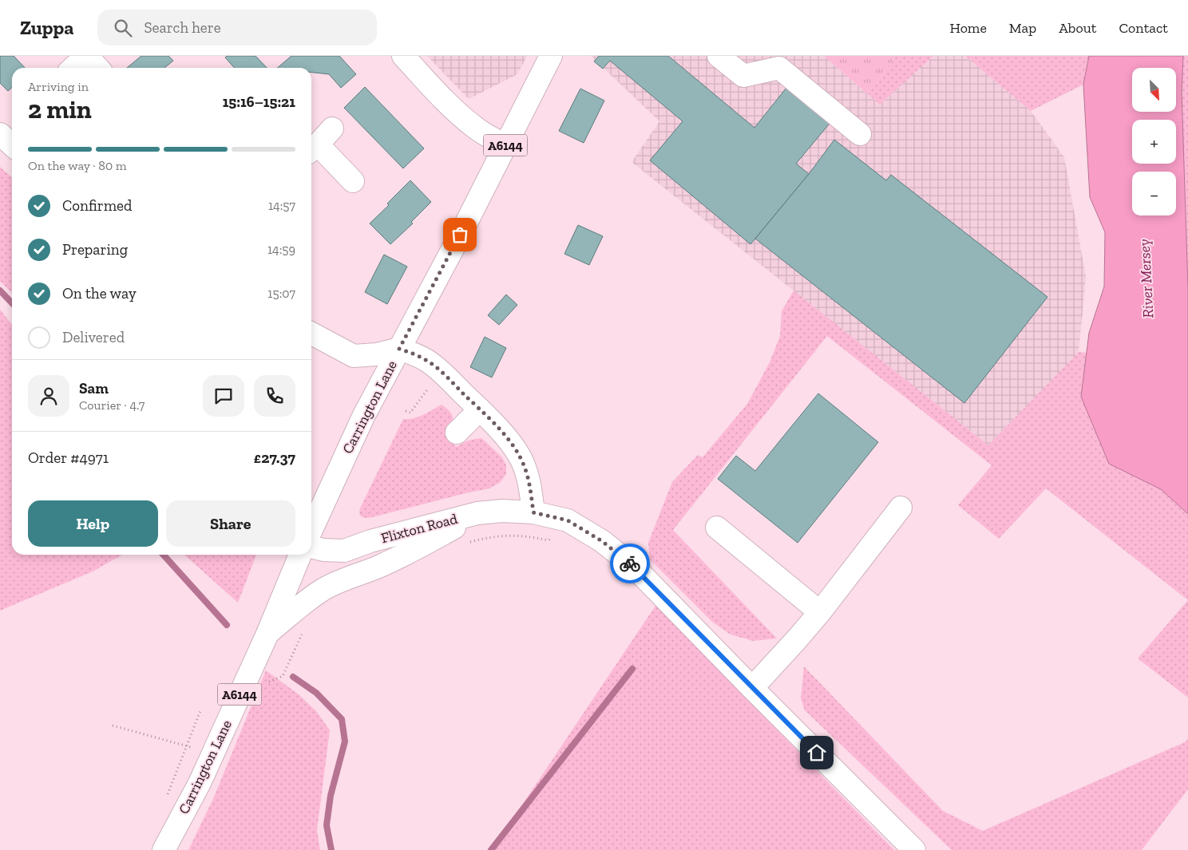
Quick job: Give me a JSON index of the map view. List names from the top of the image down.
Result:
{
  "streets": {
    "main road": ["A6144", "Carrington Lane", "Flixton Road"]
  },
  "crossings": [
    ["A6144", "Carrington Lane"],
    ["A6144", "Flixton Road"]
  ],
  "water": ["River Mersey"],
  "north": "bottom right",
  "page": {
    "header": "Zuppa",
    "search": "Search here",
    "nav": [
      "Home",
      "Map",
      "About",
      "Contact"
    ],
    "map_buttons": ["+", "−"],
    "heading": ["2 min", "Arriving in", "15:16–15:21"],
    "panel": [
      "Sam",
      "Courier · 4.7",
      "Order #4971",
      "£27.37"
    ],
    "bar": "On the way · 80 m",
    "list": [
      ["Confirmed", "14:57"],
      ["Preparing", "14:59"],
      ["On the way", "15:07"],
      "Delivered"
    ],
    "buttons": ["Help", "Share"]
  }
}
